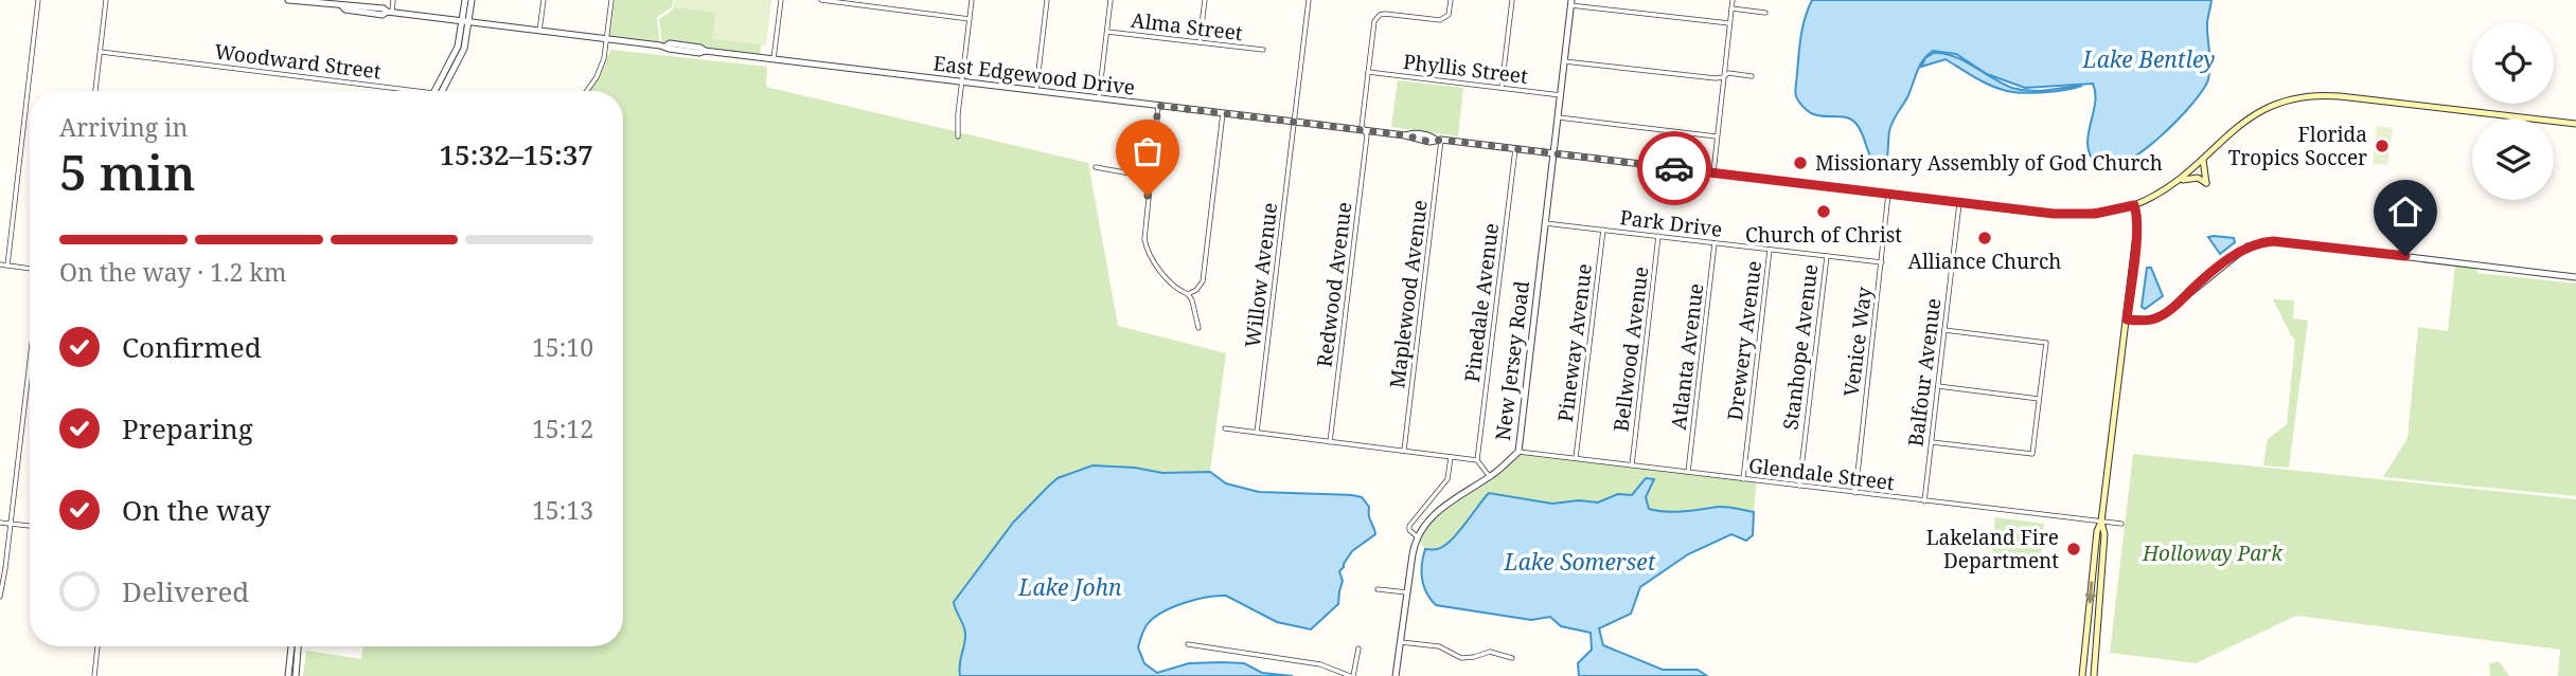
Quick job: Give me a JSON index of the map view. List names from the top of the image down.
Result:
{
  "streets": {
    "main road": ["East Edgewood Drive"],
    "street": [
      "Alma Street",
      "Woodward Street",
      "Phyllis Street",
      "Park Drive",
      "Willow Avenue",
      "Redwood Avenue",
      "Maplewood Avenue",
      "Pinedale Avenue",
      "Drewery Avenue",
      "Venice Way",
      "Pineway Avenue",
      "Stanhope Avenue",
      "Bellwood Avenue",
      "Atlanta Avenue",
      "New Jersey Road",
      "Balfour Avenue",
      "Glendale Street"
    ]
  },
  "crossings": [
    ["Phyllis Street", "Redwood Avenue"],
    ["Phyllis Street", "New Jersey Road"],
    ["East Edgewood Drive", "Willow Avenue"],
    ["East Edgewood Drive", "Redwood Avenue"],
    ["East Edgewood Drive", "Maplewood Avenue"],
    ["East Edgewood Drive", "Pinedale Avenue"],
    ["East Edgewood Drive", "Venice Way"],
    ["East Edgewood Drive", "New Jersey Road"],
    ["East Edgewood Drive", "Balfour Avenue"],
    ["Park Drive", "Drewery Avenue"],
    ["Park Drive", "Venice Way"],
    ["Park Drive", "Pineway Avenue"],
    ["Park Drive", "Stanhope Avenue"],
    ["Park Drive", "Bellwood Avenue"],
    ["Park Drive", "Atlanta Avenue"],
    ["Park Drive", "New Jersey Road"],
    ["Drewery Avenue", "Glendale Street"],
    ["Venice Way", "Glendale Street"],
    ["Pineway Avenue", "Glendale Street"],
    ["Stanhope Avenue", "Glendale Street"],
    ["Bellwood Avenue", "Glendale Street"],
    ["Atlanta Avenue", "Glendale Street"],
    ["New Jersey Road", "Glendale Street"],
    ["Balfour Avenue", "Glendale Street"]
  ],
  "water": ["Lake Bentley", "Lake Somerset", "Lake John"],
  "parks": ["Holloway Park"],
  "places": [
    "Florida Tropics Soccer",
    "Missionary Assembly of God Church",
    "Church of Christ",
    "Alliance Church",
    "Lakeland Fire Department"
  ],
  "page": {
    "heading": ["5 min", "Arriving in", "15:32–15:37"],
    "bar": "On the way · 1.2 km",
    "list": [
      ["Confirmed", "15:10"],
      ["Preparing", "15:12"],
      ["On the way", "15:13"],
      "Delivered"
    ]
  }
}
